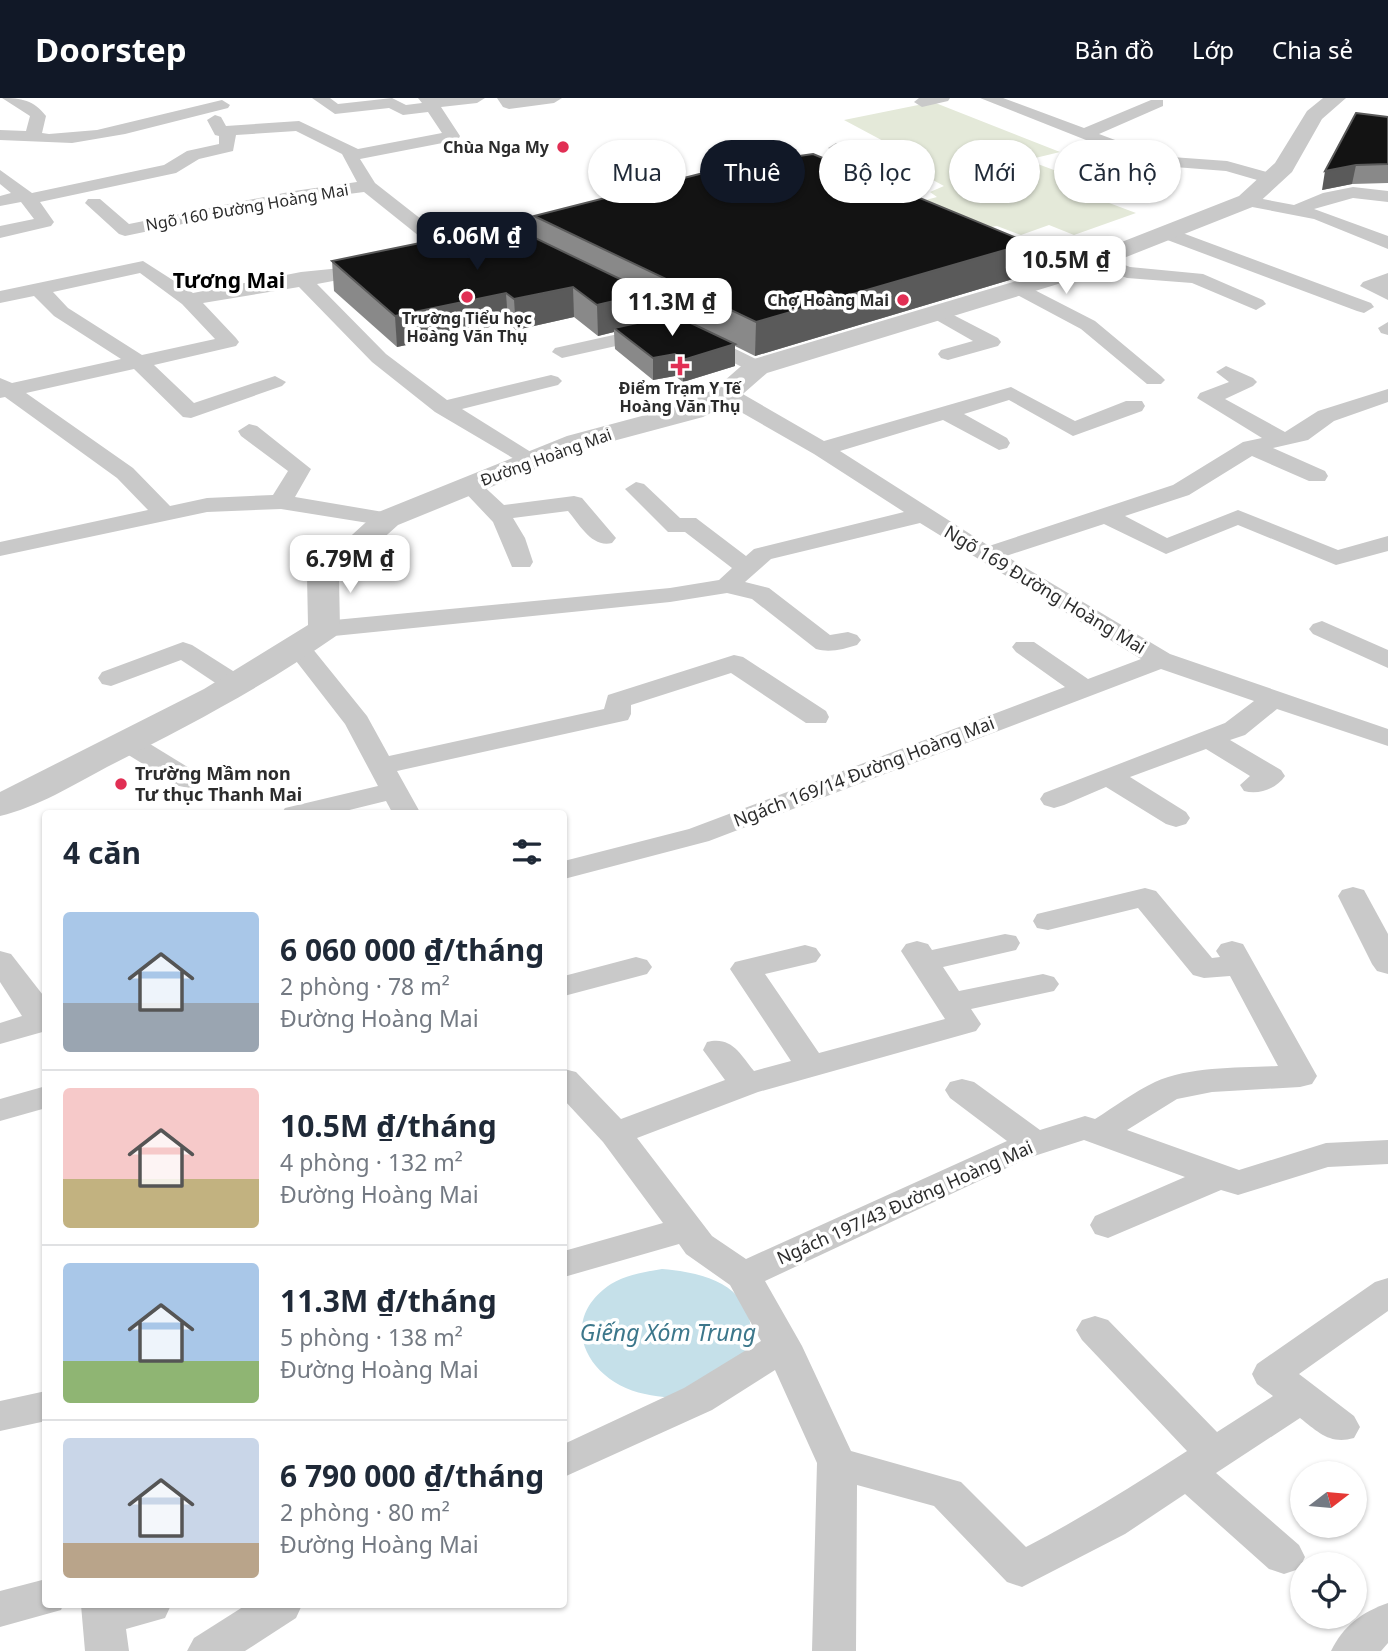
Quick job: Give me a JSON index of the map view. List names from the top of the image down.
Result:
{
  "streets": {
    "street": ["Đường Hoàng Mai"],
    "lane": [
      "Ngõ 160 Đường Hoàng Mai",
      "Ngõ 169 Đường Hoàng Mai",
      "Ngách 169/14 Đường Hoàng Mai",
      "Ngách 197/43 Đường Hoàng Mai"
    ]
  },
  "crossings": [
    ["Đường Hoàng Mai", "Ngõ 169 Đường Hoàng Mai"],
    ["Ngõ 169 Đường Hoàng Mai", "Ngách 169/14 Đường Hoàng Mai"]
  ],
  "districts": ["Tương Mai"],
  "water": ["Giếng Xóm Trung"],
  "places": {
    "other": [
      "Chùa Nga My",
      "Trường Tiểu học Hoàng Văn Thụ",
      "Chợ Hoàng Mai",
      "Trường Mầm non Tư thục Thanh Mai"
    ],
    "health": ["Điểm Trạm Y Tế Hoàng Văn Thụ"]
  },
  "north": "right",
  "page": {
    "header": "Doorstep",
    "nav": ["Bản đồ", "Lớp", "Chia sẻ"],
    "chip": [
      "Mua",
      "Thuê",
      "Bộ lọc",
      "Mới",
      "Căn hộ"
    ],
    "price": [
      "6.06M ₫",
      "10.5M ₫",
      "11.3M ₫",
      "6.79M ₫"
    ],
    "heading": "4 căn",
    "list": [
      {
        "name": "6 060 000 ₫/tháng",
        "note": "2 phòng · 78 m² · Đường Hoàng Mai"
      },
      {
        "name": "10.5M ₫/tháng",
        "note": "4 phòng · 132 m² · Đường Hoàng Mai"
      },
      {
        "name": "11.3M ₫/tháng",
        "note": "5 phòng · 138 m² · Đường Hoàng Mai"
      },
      {
        "name": "6 790 000 ₫/tháng",
        "note": "2 phòng · 80 m² · Đường Hoàng Mai"
      }
    ]
  }
}
